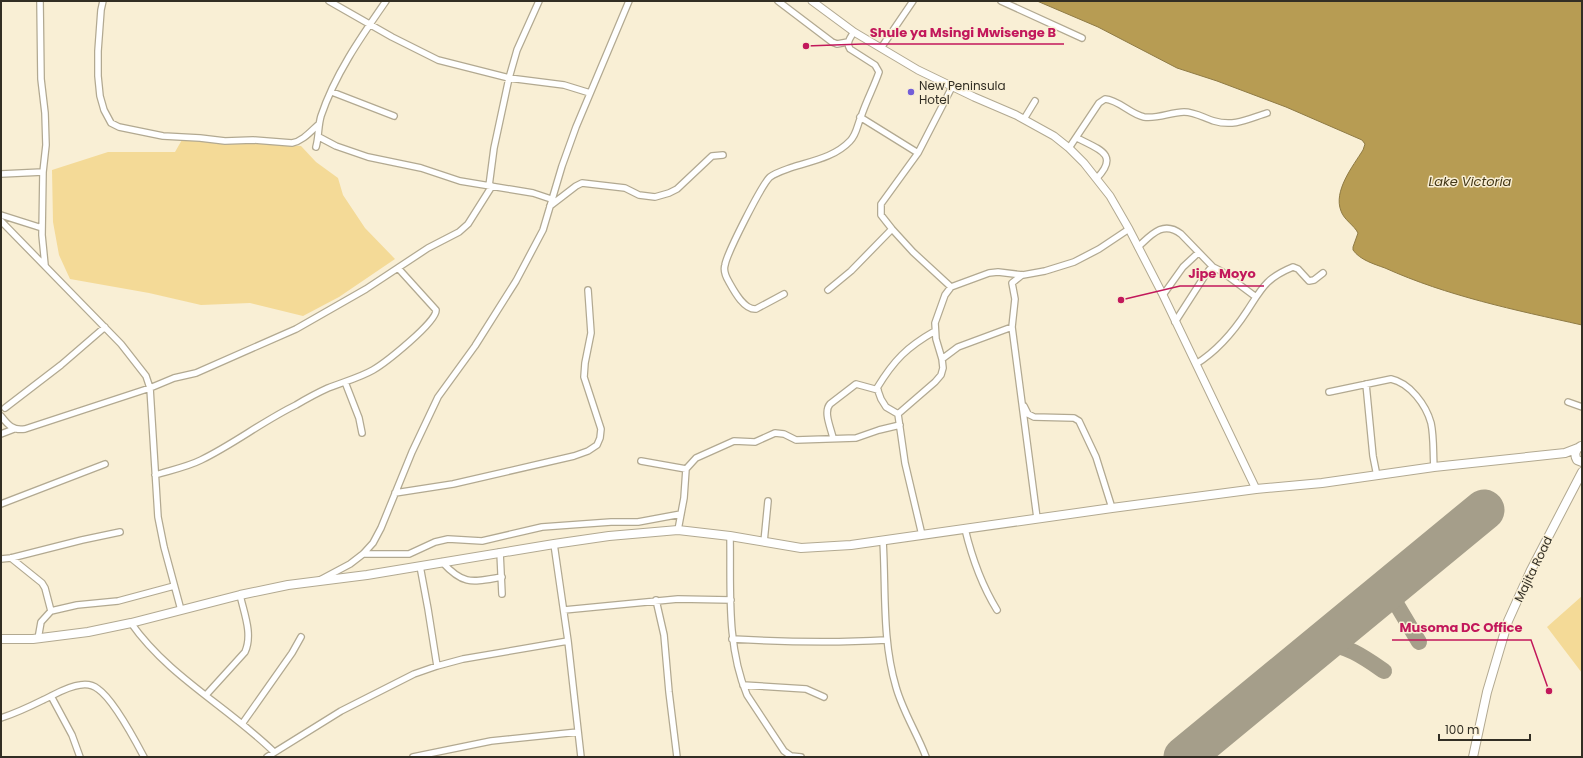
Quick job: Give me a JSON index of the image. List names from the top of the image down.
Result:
{
  "streets": {
    "main road": ["Majita Road"]
  },
  "water": ["Lake Victoria"],
  "places": [
    "Shule ya Msingi Mwisenge B",
    "New Peninsula Hotel",
    "Jipe Moyo",
    "Musoma DC Office"
  ],
  "scale_bar": "100 m"
}
